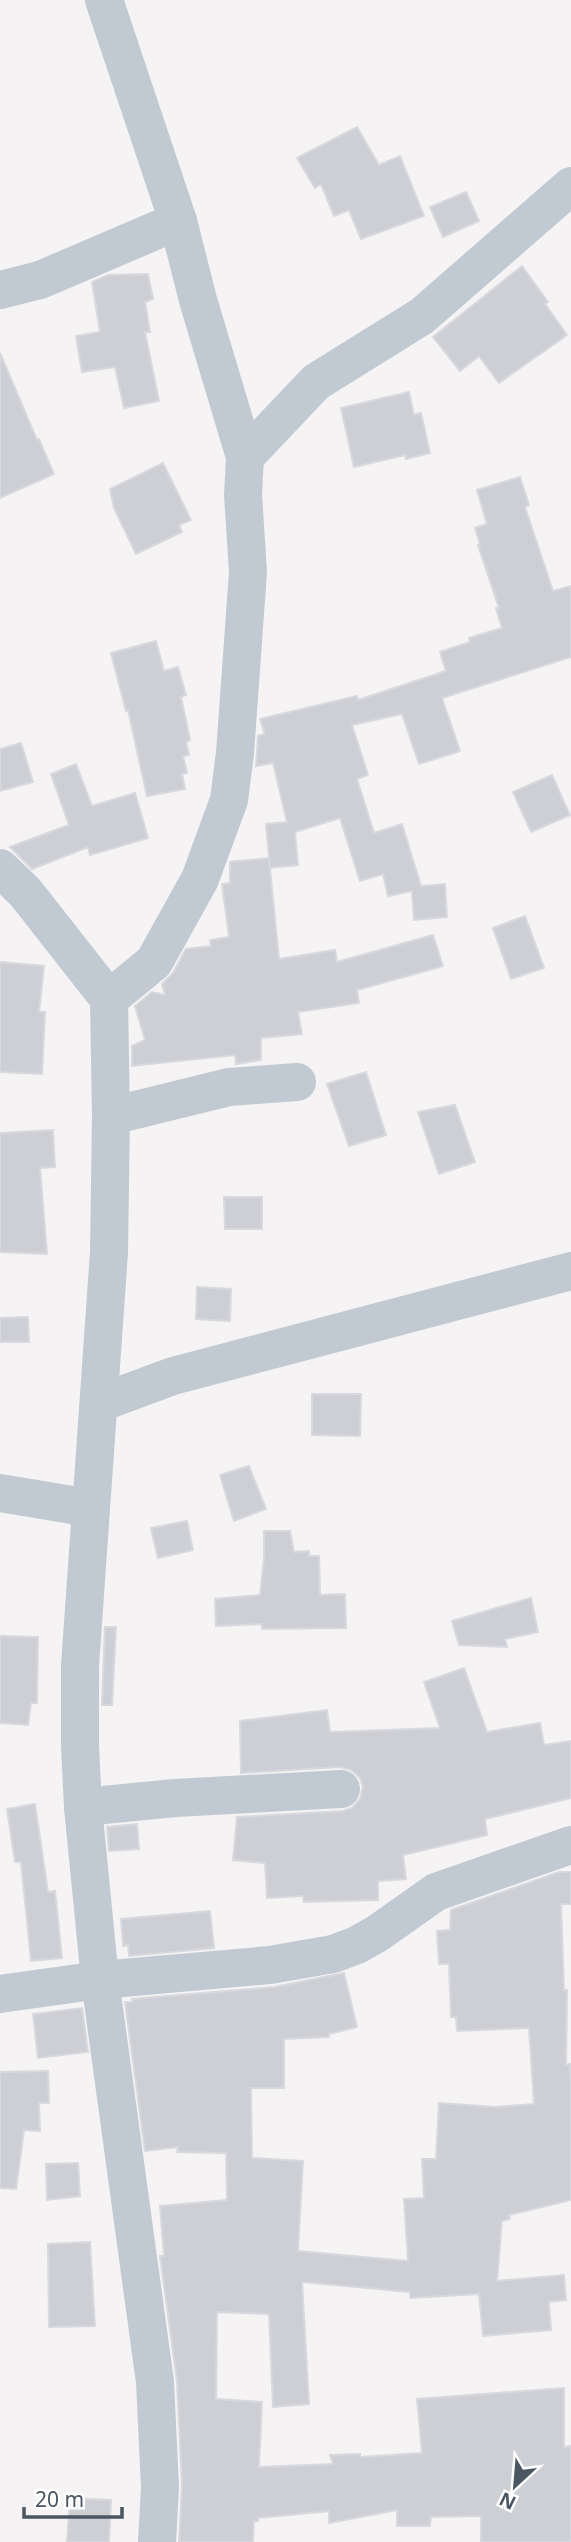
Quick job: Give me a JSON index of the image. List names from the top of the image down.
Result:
{
  "scale_bar": "20 m",
  "north": "bottom left"
}
